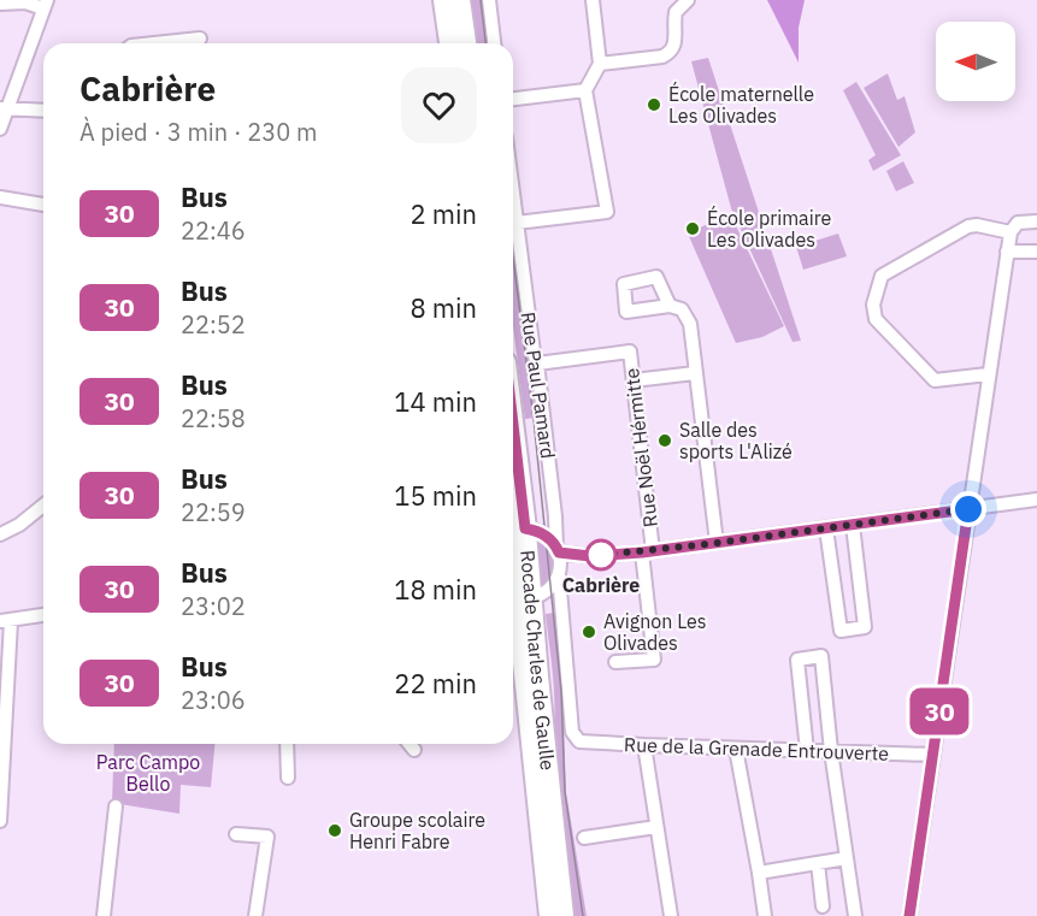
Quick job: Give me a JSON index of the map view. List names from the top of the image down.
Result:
{
  "streets": {
    "main road": ["Rocade Charles de Gaulle"],
    "street": ["Rue Paul Pamard", "Rue Noël Hérmitte", "Rue de la Grenade Entrouverte"]
  },
  "crossings": [
    ["Rue Paul Pamard", "Rue Noël Hérmitte"],
    ["Rue Paul Pamard", "Rue de la Grenade Entrouverte"]
  ],
  "parks": ["Parc Campo Bello"],
  "places": [
    "École maternelle Les Olivades",
    "École primaire Les Olivades",
    "Salle des sports L'Alizé",
    "Cabrière",
    "Avignon Les Olivades",
    "Groupe scolaire Henri Fabre"
  ],
  "lines": ["bus line 30"],
  "north": "left",
  "page": {
    "on_map": "30",
    "heading": ["Cabrière", "À pied · 3 min · 230 m"],
    "list": [
      {
        "mark": "30",
        "name": "Bus",
        "note": "22:46",
        "value": "2 min"
      },
      {
        "mark": "30",
        "name": "Bus",
        "note": "22:52",
        "value": "8 min"
      },
      {
        "mark": "30",
        "name": "Bus",
        "note": "22:58",
        "value": "14 min"
      },
      {
        "mark": "30",
        "name": "Bus",
        "note": "22:59",
        "value": "15 min"
      },
      {
        "mark": "30",
        "name": "Bus",
        "note": "23:02",
        "value": "18 min"
      },
      {
        "mark": "30",
        "name": "Bus",
        "note": "23:06",
        "value": "22 min"
      }
    ]
  }
}
